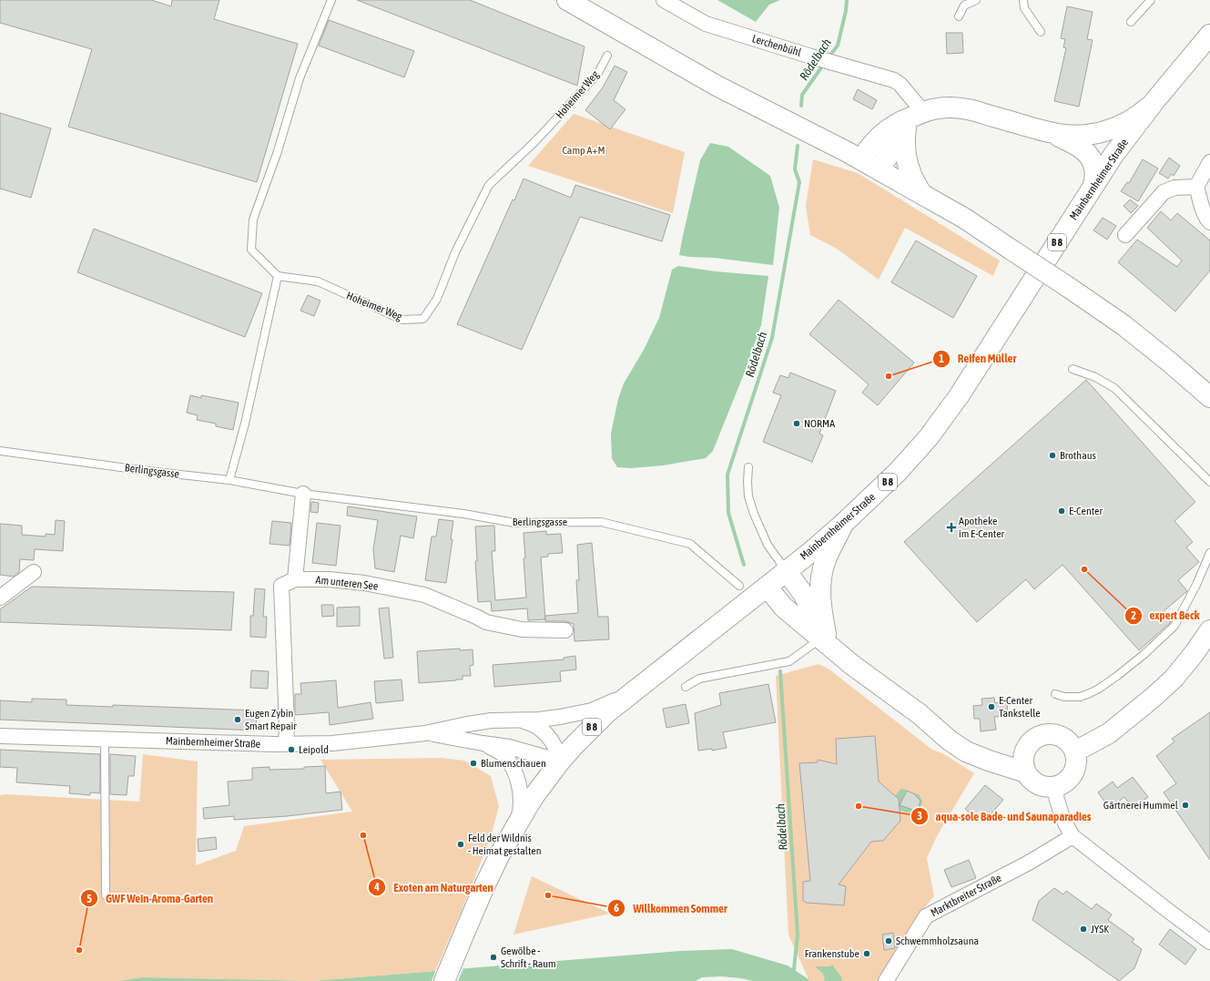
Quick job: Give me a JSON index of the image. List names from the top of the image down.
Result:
{
  "streets": {
    "main road": ["Mainbernheimer Straße", "B 8"],
    "street": ["Lerchenbühl", "Am unteren See", "Marktbreiter Straße"],
    "lane": ["Hoheimer Weg", "Berlingsgasse"]
  },
  "water": ["Rödelbach"],
  "parks": ["Camp A+M"],
  "places": {
    "other": [
      "Reifen Müller",
      "NORMA",
      "Brothaus",
      "E-Center",
      "expert Beck",
      "E-Center Tankstelle",
      "Eugen Zybin Smart Repair",
      "Leipold",
      "Blumenschauen",
      "Gärtnerei Hummel",
      "aqua-sole Bade- und Saunaparadies",
      "Exoten am Naturgarten",
      "Feld der Wildnis - Heimat gestalten",
      "Willkommen Sommer",
      "JYSK",
      "Schwemmholzsauna",
      "GWF Wein-Aroma-Garten",
      "Frankenstube",
      "Gewölbe - Schrift - Raum"
    ],
    "health": ["Apotheke im E-Center"]
  }
}
